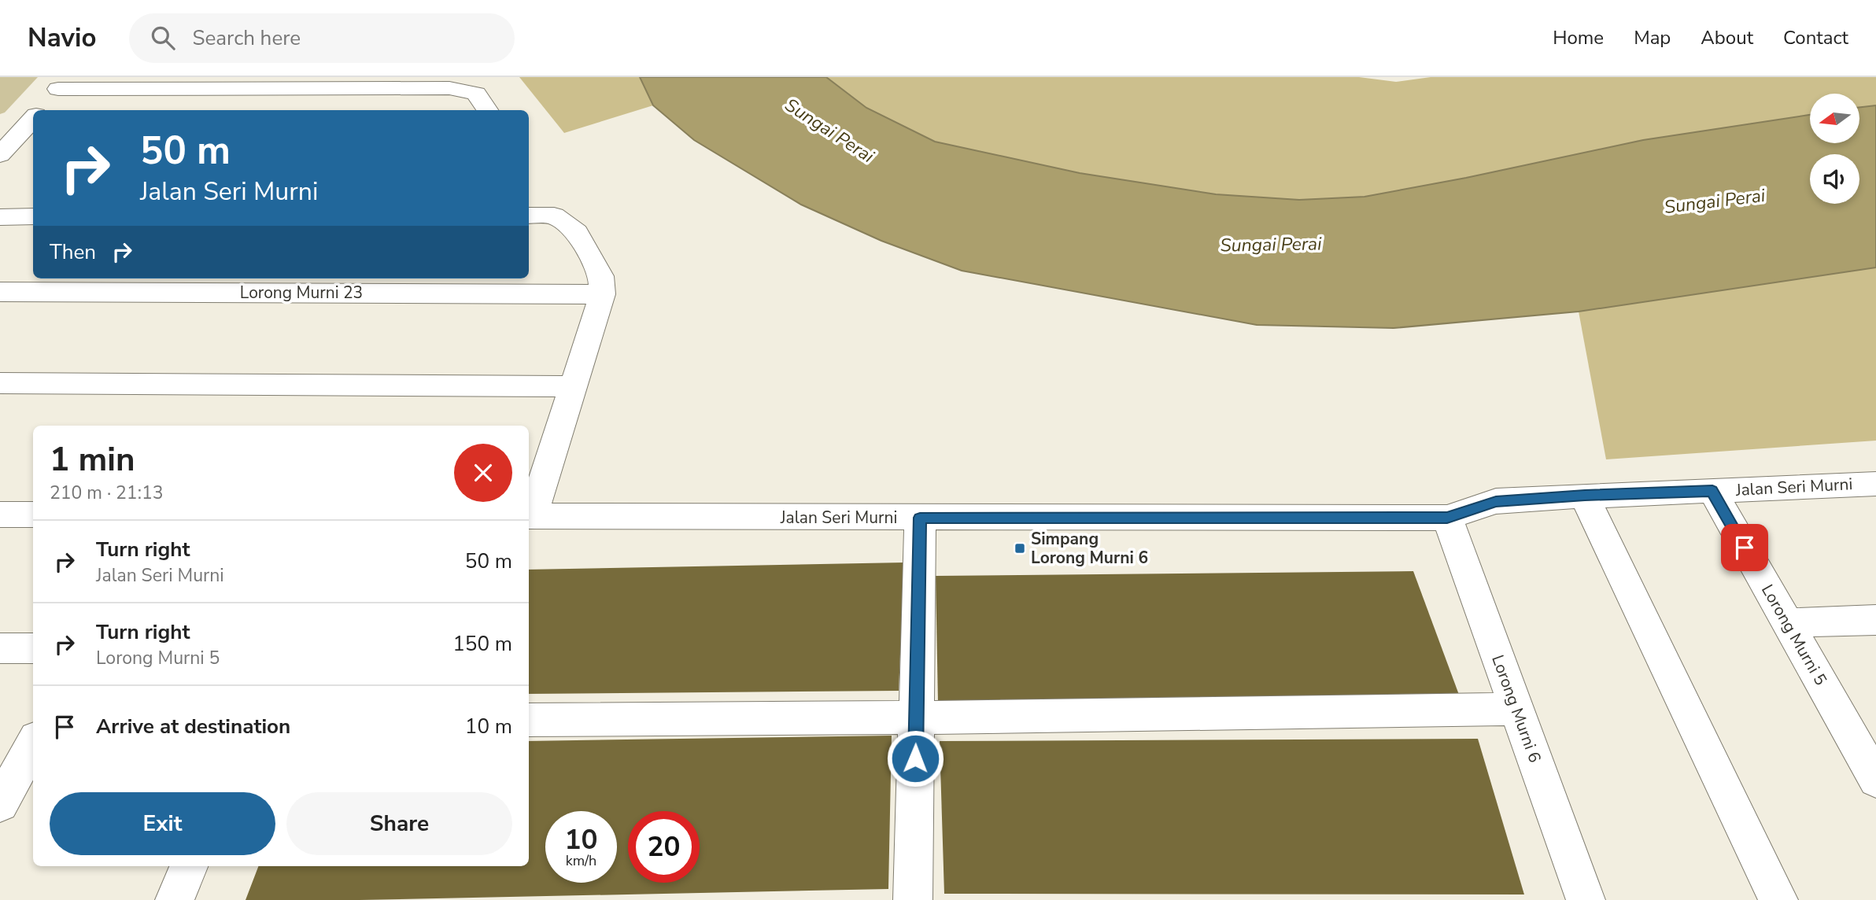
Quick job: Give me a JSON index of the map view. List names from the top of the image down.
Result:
{
  "streets": {
    "street": [
      "Lorong Murni 23",
      "Jalan Seri Murni",
      "Lorong Murni 5",
      "Lorong Murni 6"
    ]
  },
  "crossings": [
    ["Jalan Seri Murni", "Lorong Murni 5"],
    ["Jalan Seri Murni", "Lorong Murni 6"]
  ],
  "water": ["Sungai Perai"],
  "places": {
    "transit": ["Simpang Lorong Murni 6"]
  },
  "north": "left",
  "page": {
    "header": "Navio",
    "search": "Search here",
    "nav": [
      "Home",
      "Map",
      "About",
      "Contact"
    ],
    "turn": ["50 m", "Jalan Seri Murni"],
    "then": "Then",
    "heading": ["1 min", "210 m · 21:13"],
    "list": [
      {
        "name": "Turn right",
        "note": "Jalan Seri Murni",
        "value": "50 m"
      },
      {
        "name": "Turn right",
        "note": "Lorong Murni 5",
        "value": "150 m"
      },
      {
        "name": "Arrive at destination",
        "value": "10 m"
      }
    ],
    "buttons": ["Exit", "Share"],
    "speed": "10 km/h",
    "limit": "20"
  }
}
